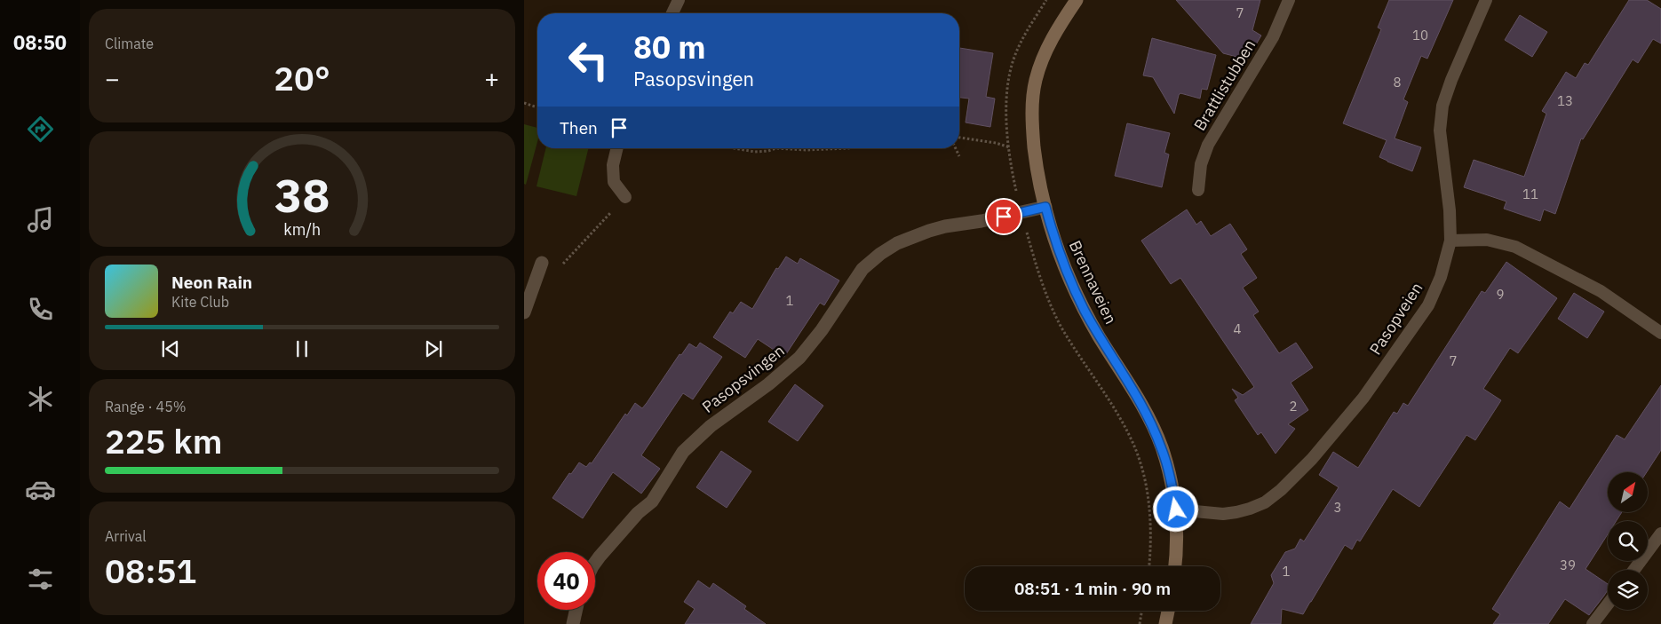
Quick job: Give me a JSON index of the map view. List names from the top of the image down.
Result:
{
  "streets": {
    "street": ["Brennaveien", "Pasopsvingen"],
    "lane": ["Brattlistubben", "Pasopveien"]
  },
  "crossings": [
    ["Brennaveien", "Pasopveien"],
    ["Brennaveien", "Pasopsvingen"]
  ],
  "house_numbers": [
    "7",
    "10",
    "8",
    "13",
    "11",
    "9",
    "1",
    "4",
    "7",
    "2",
    "3",
    "39",
    "1"
  ],
  "north": "top right",
  "page": {
    "tabs": "08:50",
    "tile": [
      "Climate",
      ["Range · 45%", "225 km"],
      ["Arrival", "08:51"]
    ],
    "turn": ["80 m", "Pasopsvingen"],
    "heat": ["−", "20°", "+"],
    "then": "Then",
    "song": ["Neon Rain", "Kite Club"],
    "limit": "40",
    "trip": "08:51 · 1 min · 90 m",
    "gauge": ["38", "km/h"]
  }
}
